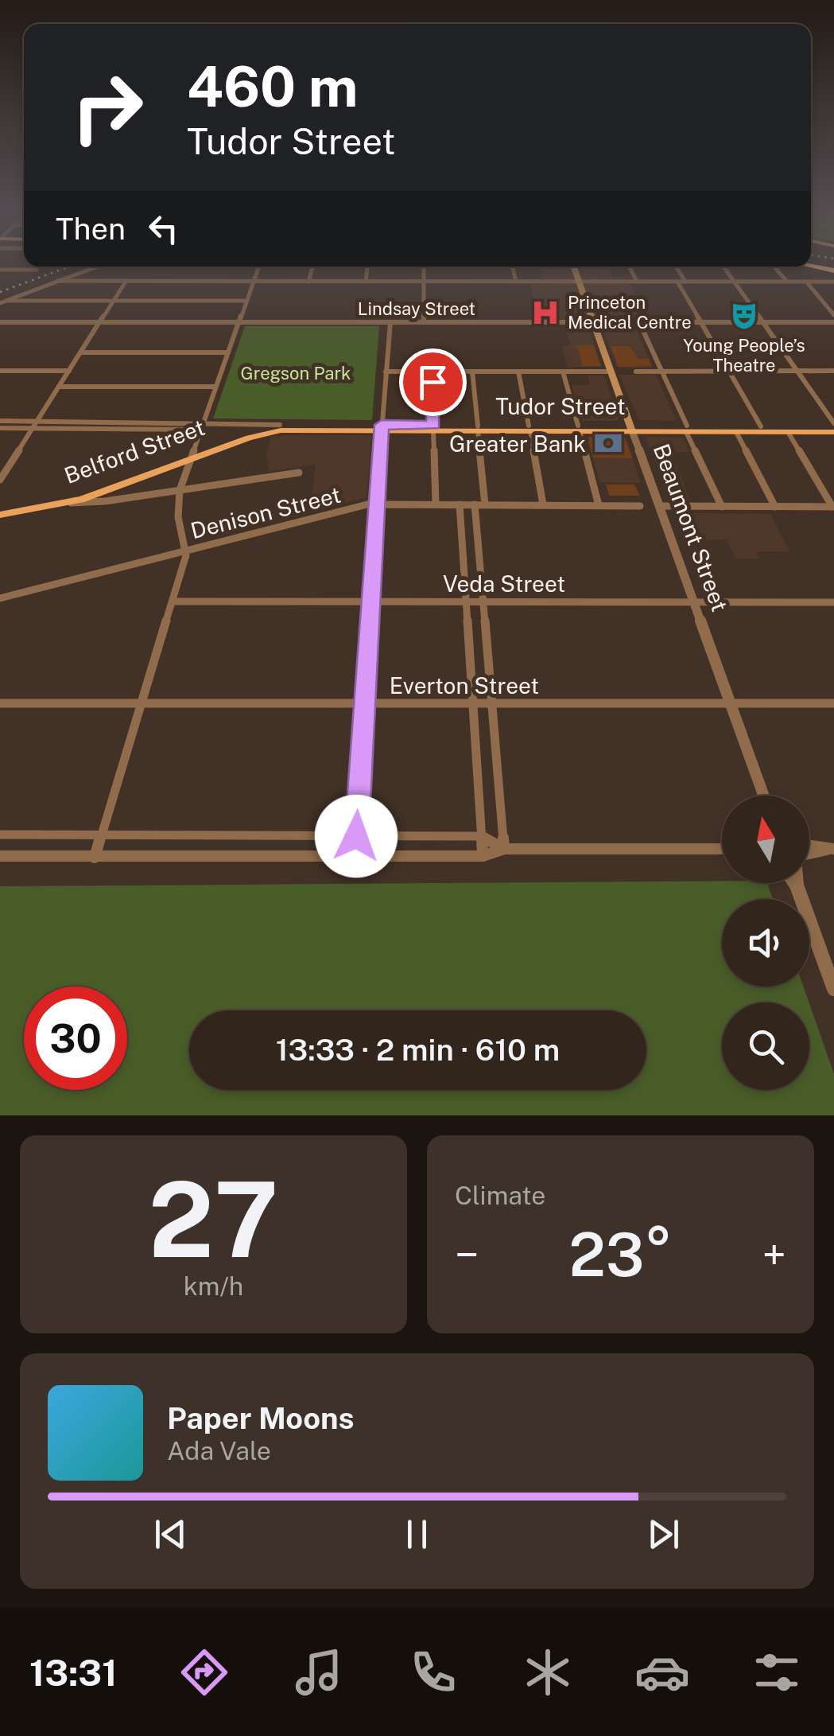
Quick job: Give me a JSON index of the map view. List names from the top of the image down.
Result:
{
  "streets": {
    "main road": ["Tudor Street", "Belford Street", "Beaumont Street"],
    "street": [
      "Lindsay Street",
      "Denison Street",
      "Veda Street",
      "Everton Street"
    ]
  },
  "crossings": [
    ["Lindsay Street", "Beaumont Street"],
    ["Tudor Street", "Belford Street"],
    ["Tudor Street", "Beaumont Street"],
    ["Beaumont Street", "Veda Street"],
    ["Beaumont Street", "Everton Street"]
  ],
  "parks": ["Gregson Park"],
  "places": {
    "hospital": ["Princeton Medical Centre"],
    "theatre": ["Young People’s Theatre"],
    "bank": ["Greater Bank"]
  },
  "north": "top",
  "page": {
    "turn": ["460 m", "Tudor Street"],
    "then": "Then",
    "limit": "30",
    "trip": "13:33 · 2 min · 610 m",
    "tile": [
      ["27", "km/h"],
      "Climate"
    ],
    "heat": ["−", "23°", "+"],
    "song": ["Paper Moons", "Ada Vale"],
    "tabs": "13:31"
  }
}
